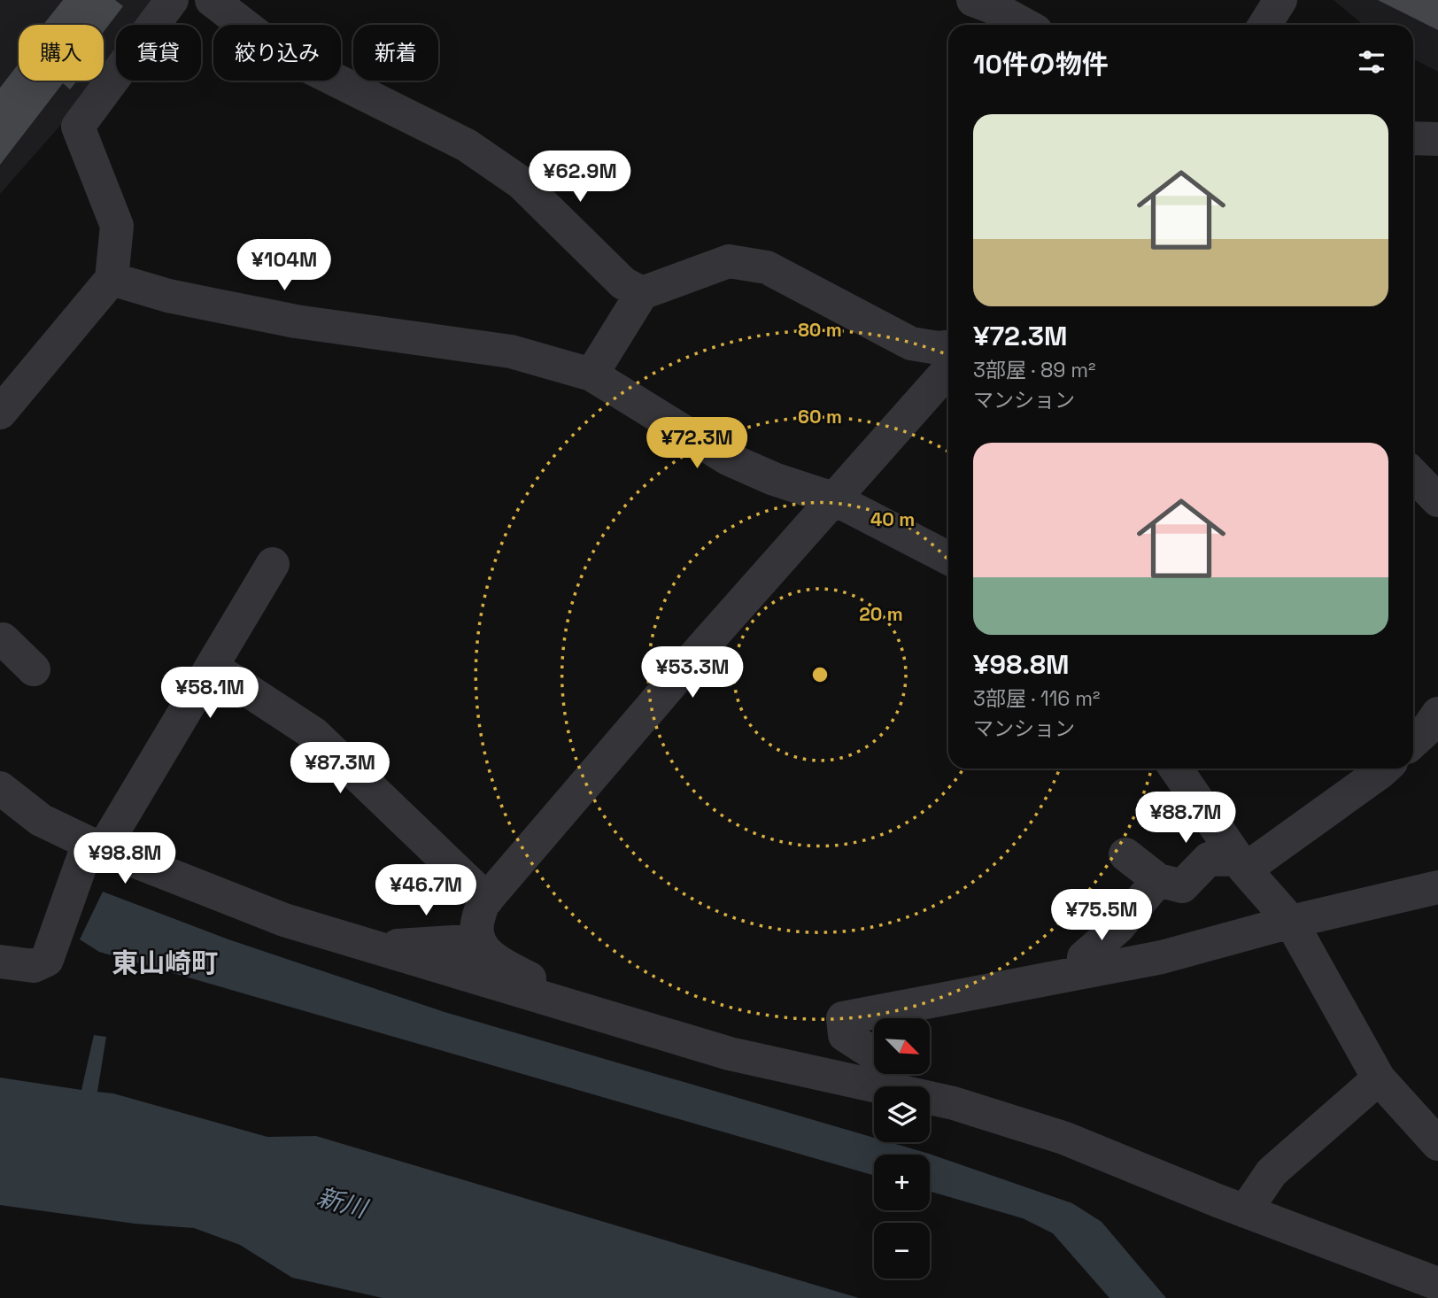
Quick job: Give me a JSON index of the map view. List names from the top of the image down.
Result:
{
  "districts": ["東山崎町"],
  "water": ["新川"],
  "north": "bottom right",
  "page": {
    "chip": [
      "購入",
      "賃貸",
      "絞り込み",
      "新着"
    ],
    "heading": "10件の物件",
    "list": [
      {
        "name": "¥72.3M",
        "note": "3部屋 · 89 m² · マンション"
      },
      {
        "name": "¥98.8M",
        "note": "3部屋 · 116 m² · マンション"
      }
    ],
    "price": [
      "¥62.9M",
      "¥104M",
      "¥72.3M",
      "¥53.3M",
      "¥58.1M",
      "¥87.3M",
      "¥88.7M",
      "¥98.8M",
      "¥46.7M",
      "¥75.5M"
    ],
    "map_buttons": ["+", "−"]
  },
  "rings": [
    "80 m",
    "60 m",
    "40 m",
    "20 m"
  ]
}
